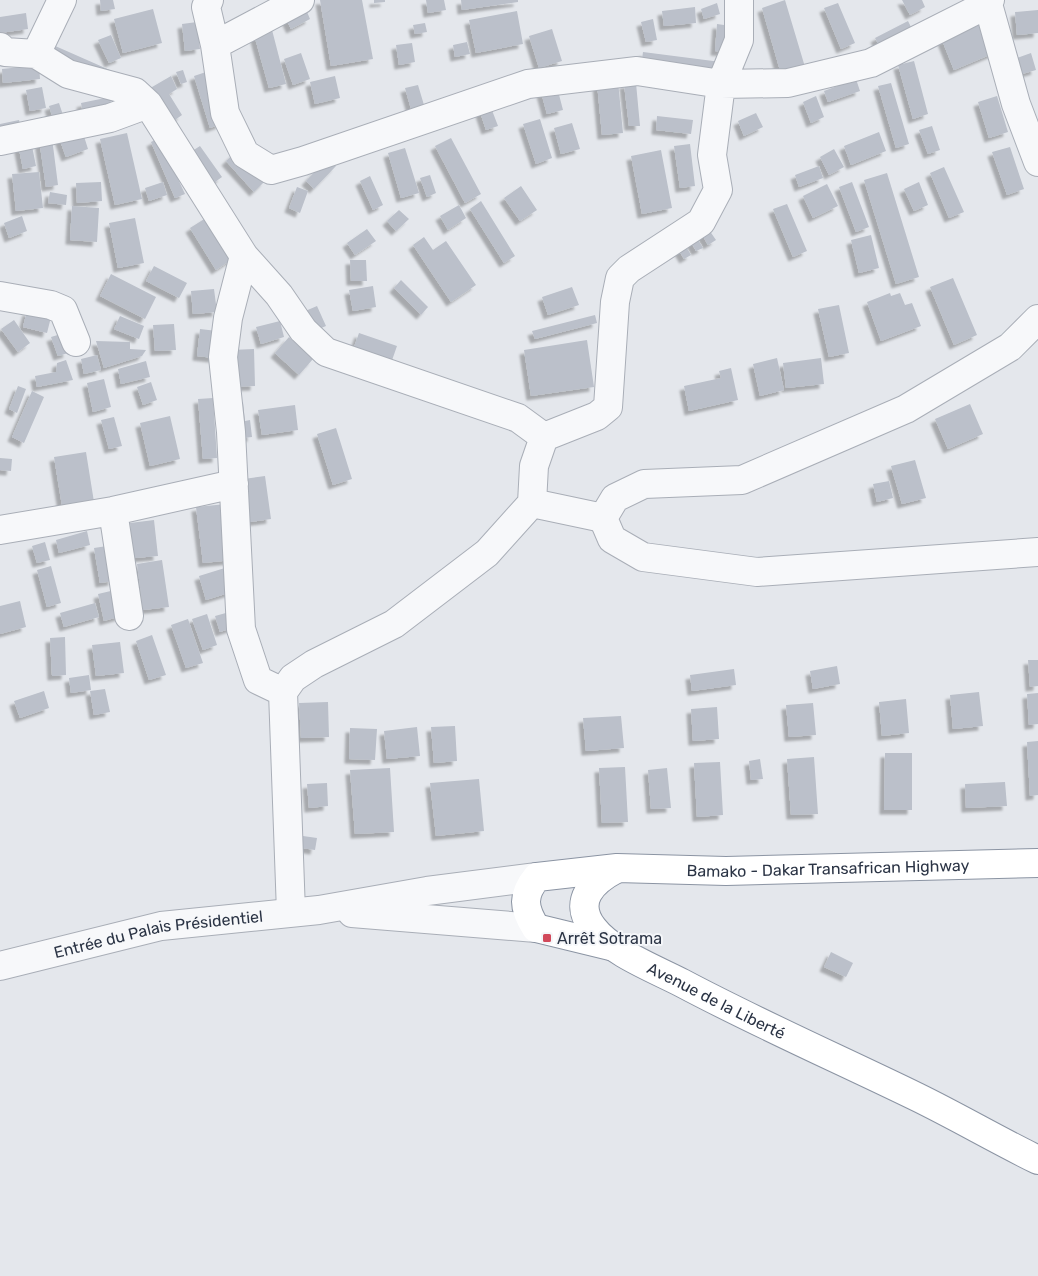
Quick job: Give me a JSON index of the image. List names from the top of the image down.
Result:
{
  "streets": {
    "highway": ["Bamako - Dakar Transafrican Highway", "Avenue de la Liberté"],
    "street": ["Entrée du Palais Présidentiel"]
  },
  "crossings": [
    ["Bamako - Dakar Transafrican Highway", "Avenue de la Liberté"]
  ],
  "places": {
    "transit": ["Arrêt Sotrama"]
  }
}
